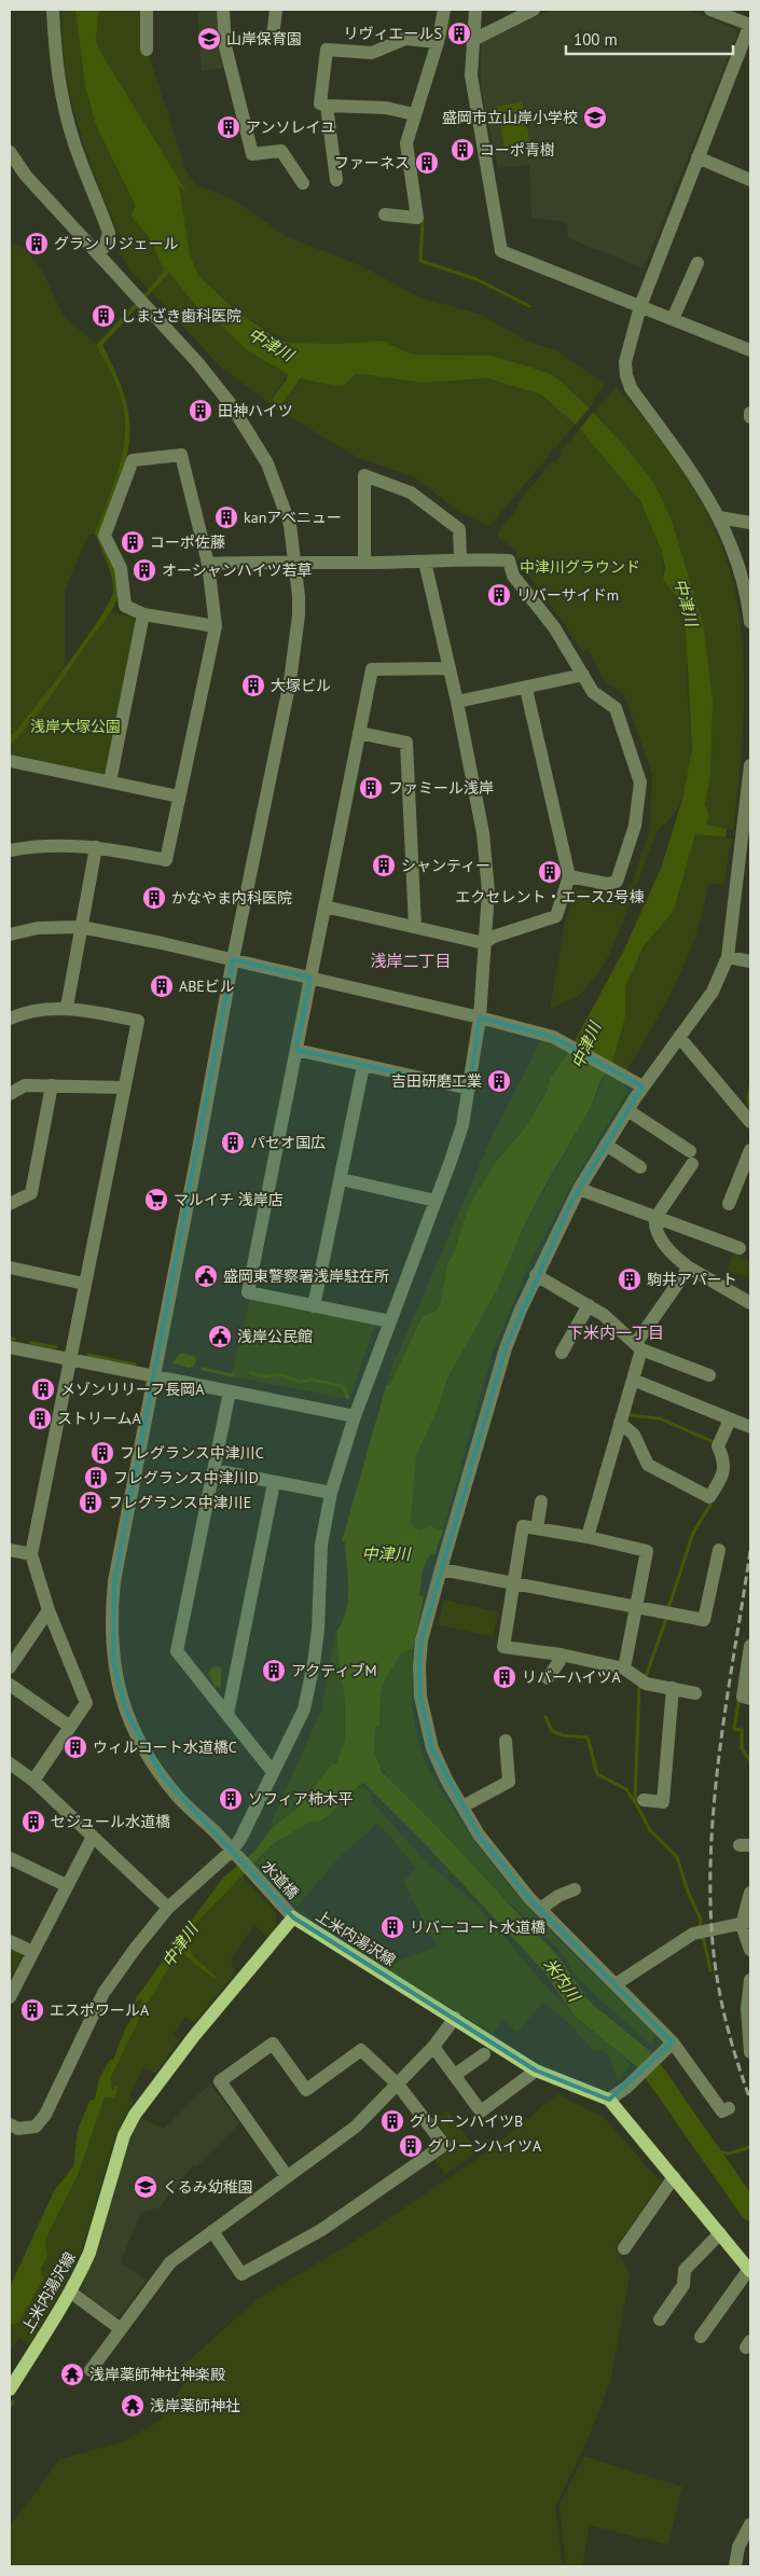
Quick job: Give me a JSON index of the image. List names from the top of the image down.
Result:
{
  "streets": {
    "main road": ["上米内湯沢線"],
    "street": ["水道橋"]
  },
  "crossings": [
    ["水道橋", "上米内湯沢線"]
  ],
  "districts": ["浅岸二丁目", "下米内一丁目"],
  "water": ["中津川", "米内川"],
  "parks": ["中津川グラウンド", "浅岸大塚公園"],
  "places": {
    "building": [
      "リヴィエールS",
      "アンソレイユ",
      "コーポ青樹",
      "ファーネス",
      "グラン リジェール",
      "しまざき歯科医院",
      "田神ハイツ",
      "kanアベニュー",
      "コーポ佐藤",
      "オーシャンハイツ若草",
      "リバーサイドm",
      "大塚ビル",
      "ファミール浅岸",
      "シャンティー",
      "エクセレント・エース2号棟",
      "かなやま内科医院",
      "ABEビル",
      "吉田研磨工業",
      "パセオ国広",
      "駒井アパート",
      "メゾンリリーフ長岡A",
      "ストリームA",
      "フレグランス中津川C",
      "フレグランス中津川D",
      "フレグランス中津川E",
      "アクティブM",
      "リバーハイツA",
      "ウィルコート水道橋C",
      "ソフィア柿木平",
      "セジュール水道橋",
      "リバーコート水道橋",
      "エスポワールA",
      "グリーンハイツB",
      "グリーンハイツA"
    ],
    "school or university": ["山岸保育園", "盛岡市立山岸小学校", "くるみ幼稚園"],
    "supermarket": ["マルイチ 浅岸店"],
    "public building": ["盛岡東警察署浅岸駐在所", "浅岸公民館"],
    "temple": ["浅岸薬師神社神楽殿", "浅岸薬師神社"]
  },
  "scale_bar": "100 m"
}
